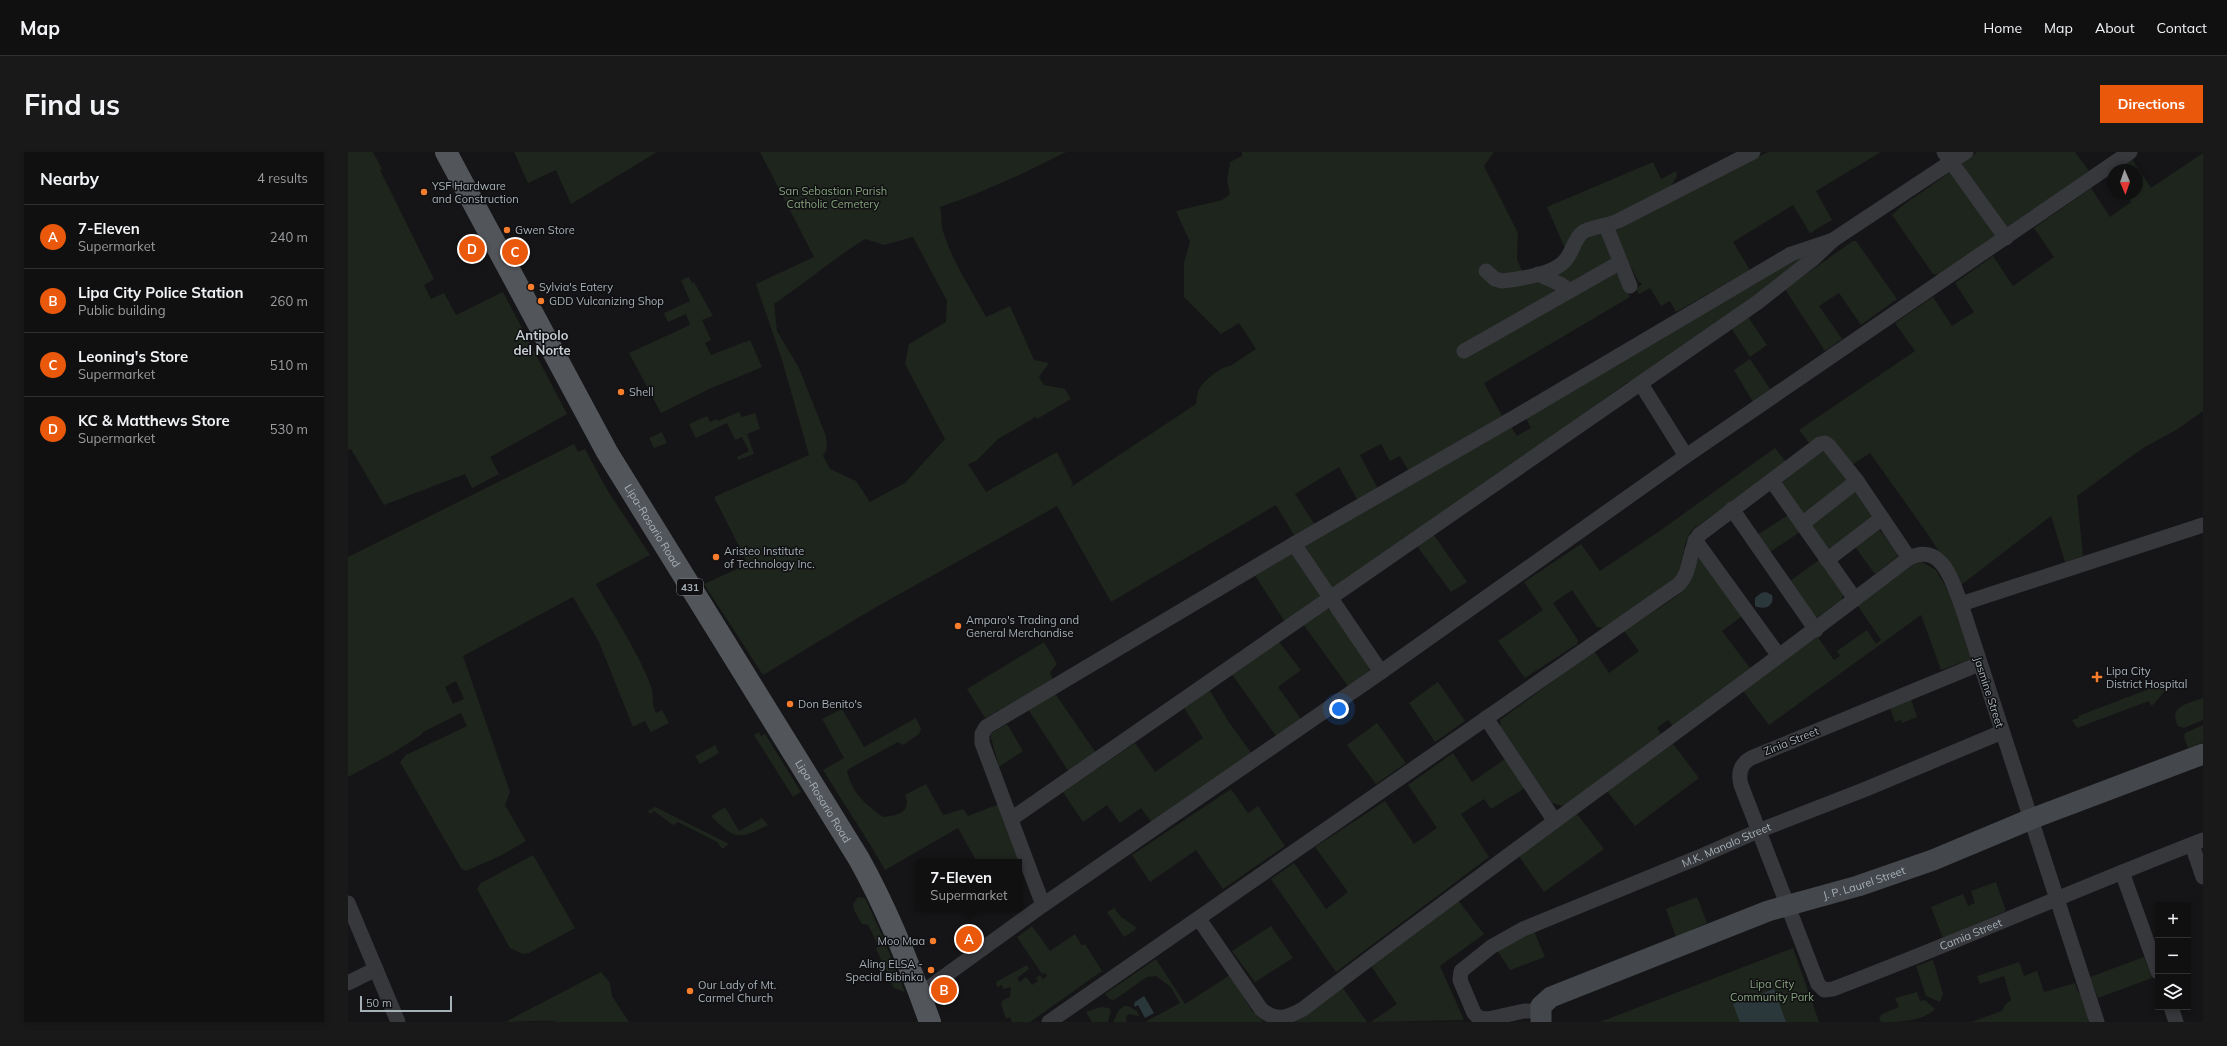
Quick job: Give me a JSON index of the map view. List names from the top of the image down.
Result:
{
  "streets": {
    "main road": ["Lipa-Rosario Road", "431"],
    "street": [
      "Jasmine Street",
      "Zinia Street",
      "M.K. Manalo Street",
      "J. P. Laurel Street",
      "Camia Street"
    ]
  },
  "crossings": [
    ["Jasmine Street", "Zinia Street"],
    ["Jasmine Street", "M.K. Manalo Street"],
    ["Jasmine Street", "J. P. Laurel Street"],
    ["Jasmine Street", "Camia Street"],
    ["Zinia Street", "M.K. Manalo Street"],
    ["Zinia Street", "J. P. Laurel Street"],
    ["Zinia Street", "Camia Street"],
    ["M.K. Manalo Street", "J. P. Laurel Street"],
    ["J. P. Laurel Street", "Camia Street"]
  ],
  "districts": ["Antipolo del Norte"],
  "parks": ["San Sebastian Parish Catholic Cemetery", "Lipa City Community Park"],
  "places": {
    "other": [
      "YSF Hardware and Construction",
      "Gwen Store",
      "Sylvia's Eatery",
      "GDD Vulcanizing Shop",
      "Shell",
      "Aristeo Institute of Technology Inc.",
      "Amparo's Trading and General Merchandise",
      "Don Benito's",
      "Moo Maa",
      "Aling ELSA - Special Bibinka",
      "Our Lady of Mt. Carmel Church"
    ],
    "health": ["Lipa City District Hospital"]
  },
  "scale_bar": "50 m",
  "north": "bottom",
  "page": {
    "header": "Map",
    "nav": [
      "Home",
      "Map",
      "About",
      "Contact"
    ],
    "buttons": "Directions",
    "title": "Find us",
    "heading": ["Nearby", "4 results"],
    "list": [
      {
        "mark": "A",
        "name": "7-Eleven",
        "note": "Supermarket",
        "value": "240 m"
      },
      {
        "mark": "B",
        "name": "Lipa City Police Station",
        "note": "Public building",
        "value": "260 m"
      },
      {
        "mark": "C",
        "name": "Leoning's Store",
        "note": "Supermarket",
        "value": "510 m"
      },
      {
        "mark": "D",
        "name": "KC & Matthews Store",
        "note": "Supermarket",
        "value": "530 m"
      }
    ],
    "pins": [
      "D",
      "C",
      "A",
      "B"
    ],
    "popup": ["7-Eleven", "Supermarket"],
    "map_buttons": ["+", "−"],
    "scale": "50 m"
  }
}
